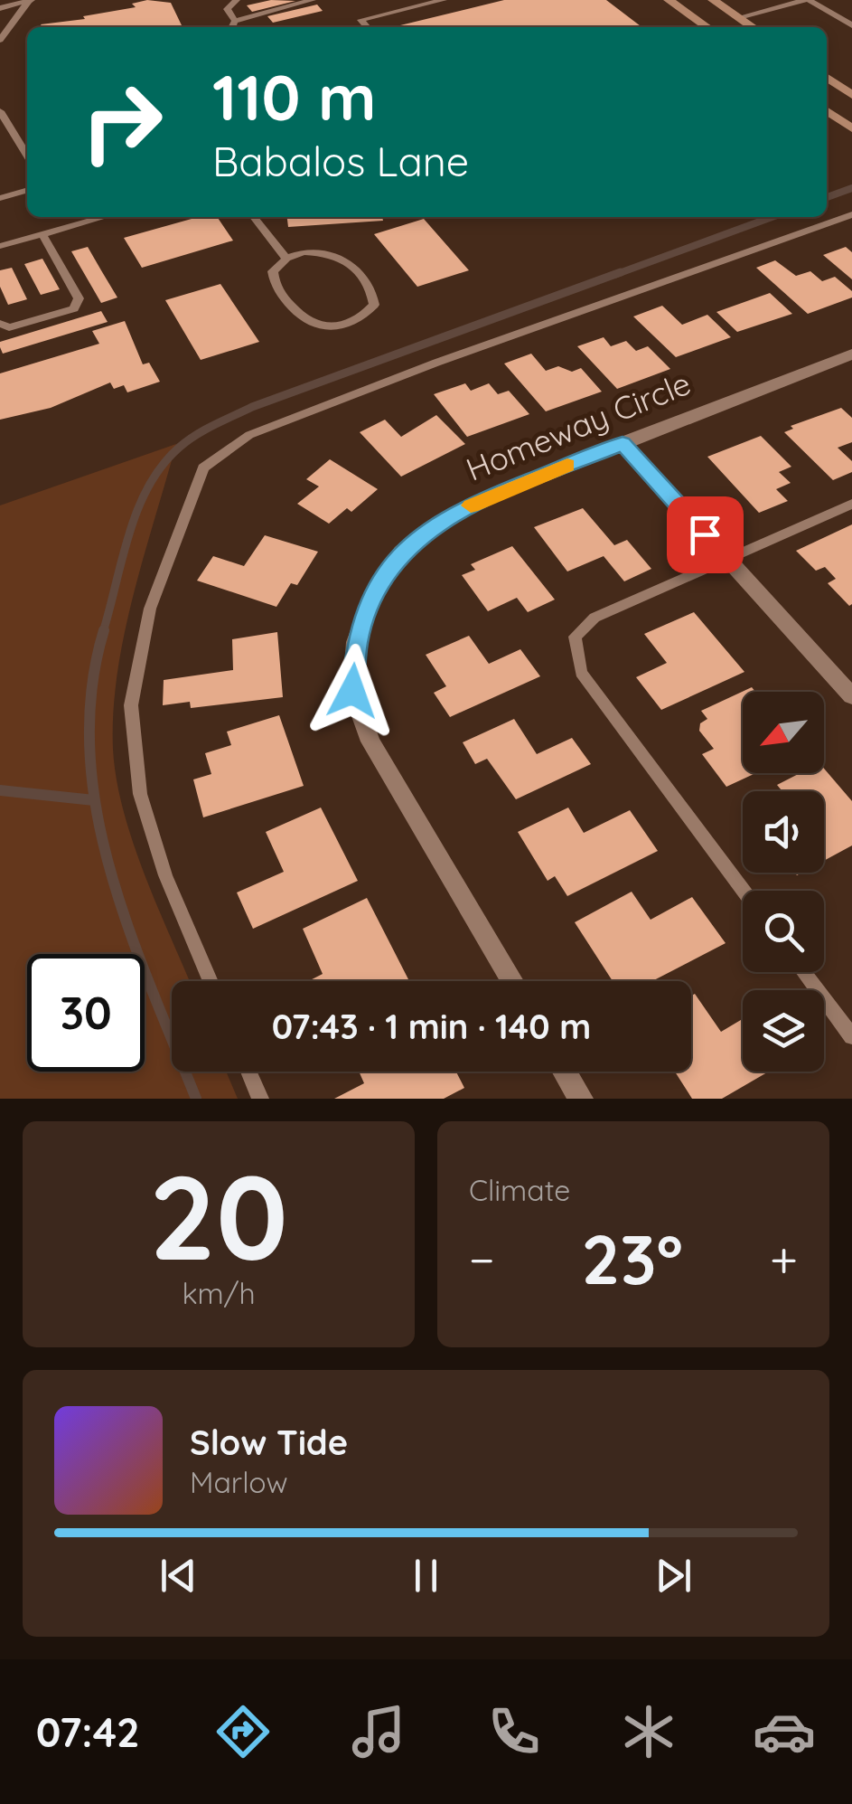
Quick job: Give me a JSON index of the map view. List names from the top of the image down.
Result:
{
  "streets": {
    "street": ["Homeway Circle"]
  },
  "north": "bottom left",
  "page": {
    "turn": ["110 m", "Babalos Lane"],
    "limit": "30",
    "trip": "07:43 · 1 min · 140 m",
    "tile": [
      ["20", "km/h"],
      "Climate"
    ],
    "heat": ["−", "23°", "+"],
    "song": ["Slow Tide", "Marlow"],
    "tabs": "07:42"
  }
}
